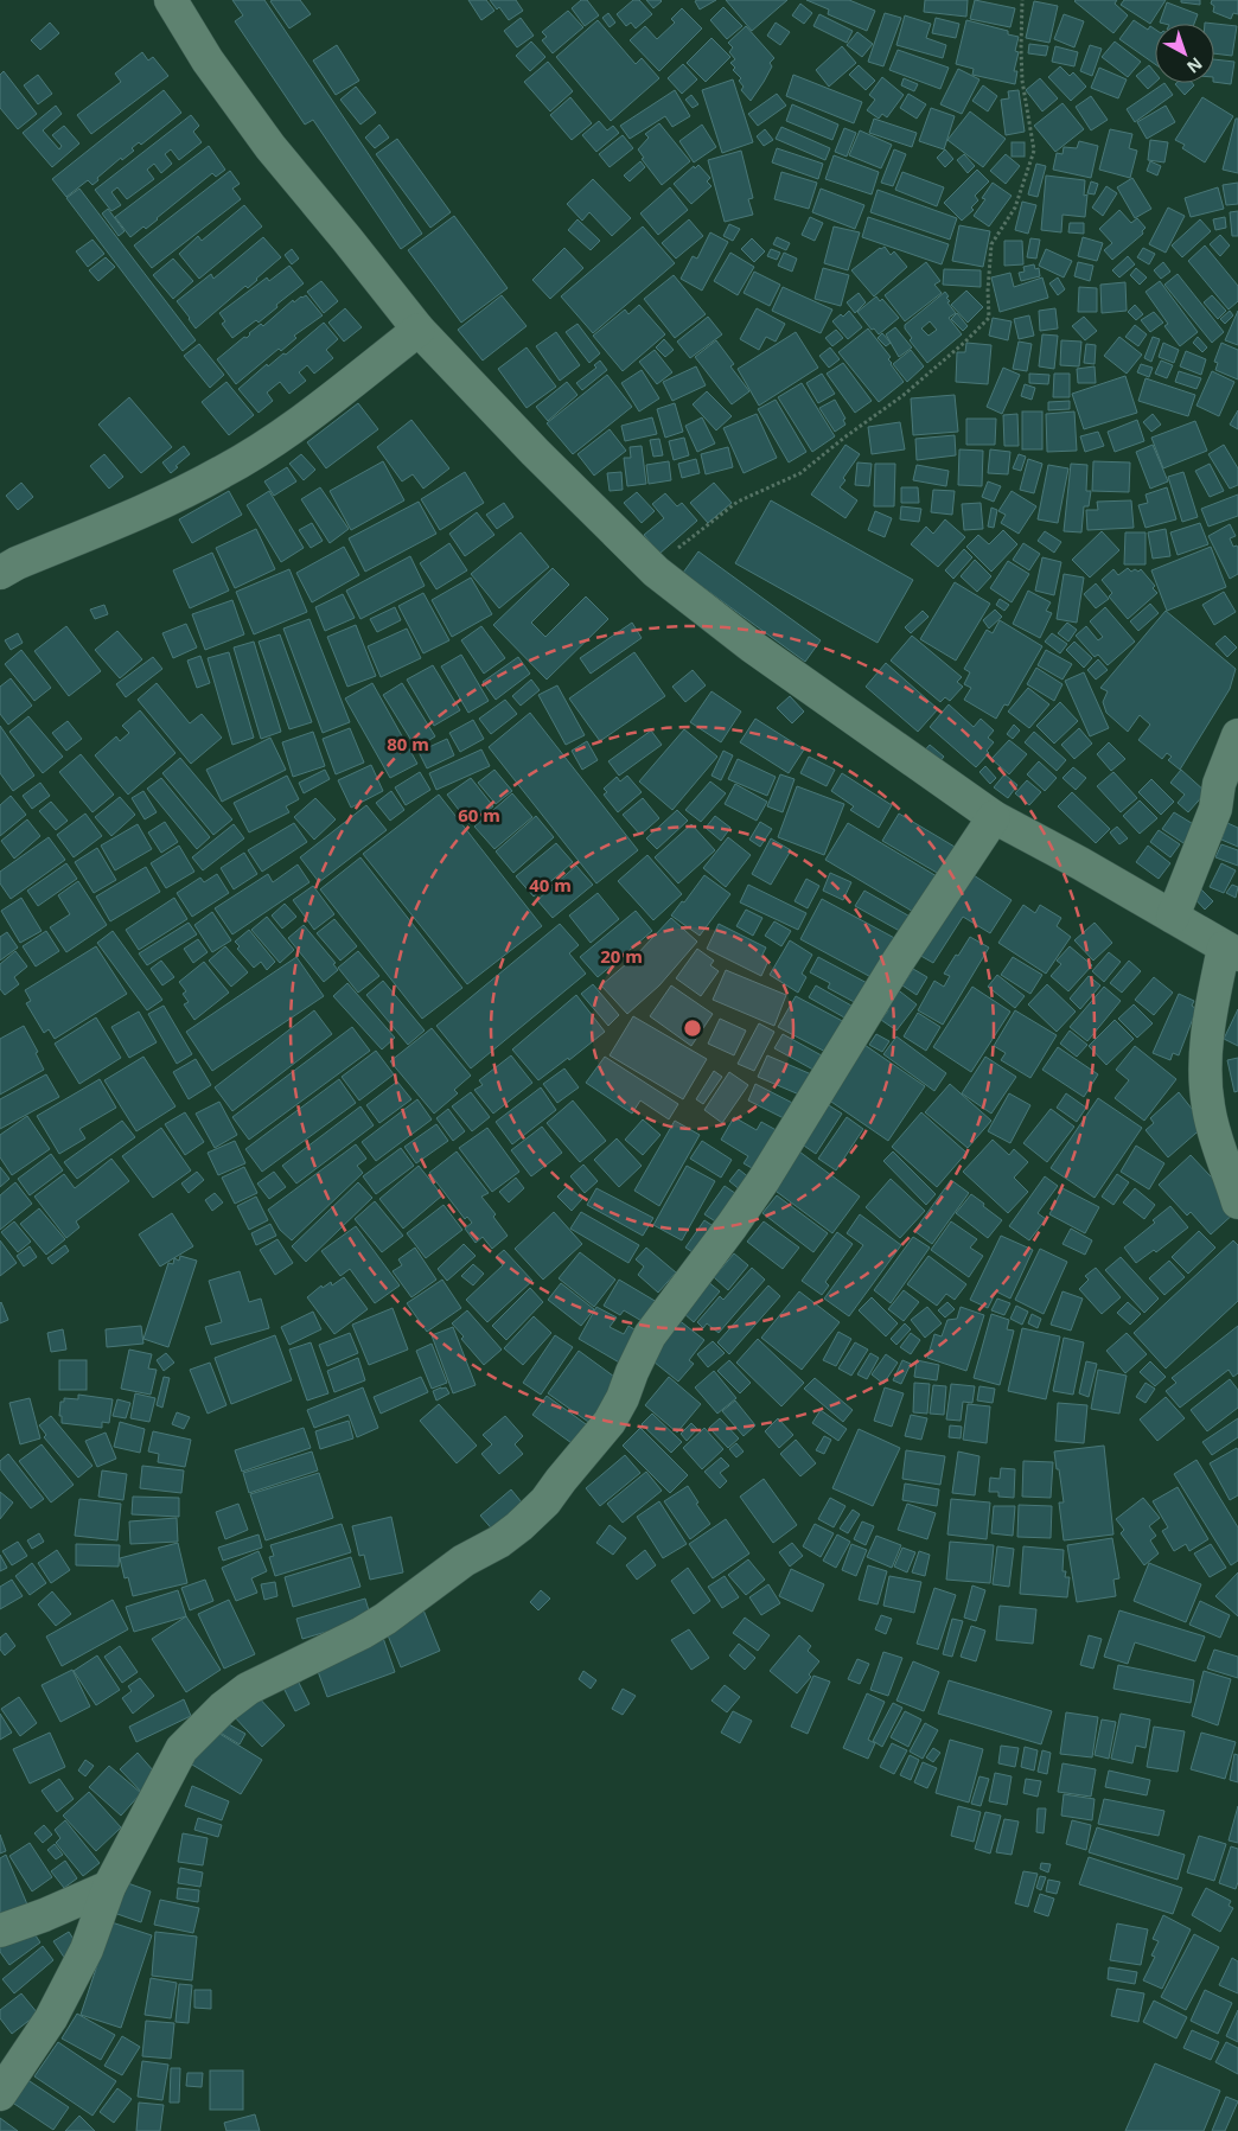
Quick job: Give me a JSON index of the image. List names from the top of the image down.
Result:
{
  "north": "bottom right",
  "rings": [
    "80 m",
    "60 m",
    "40 m",
    "20 m"
  ]
}
